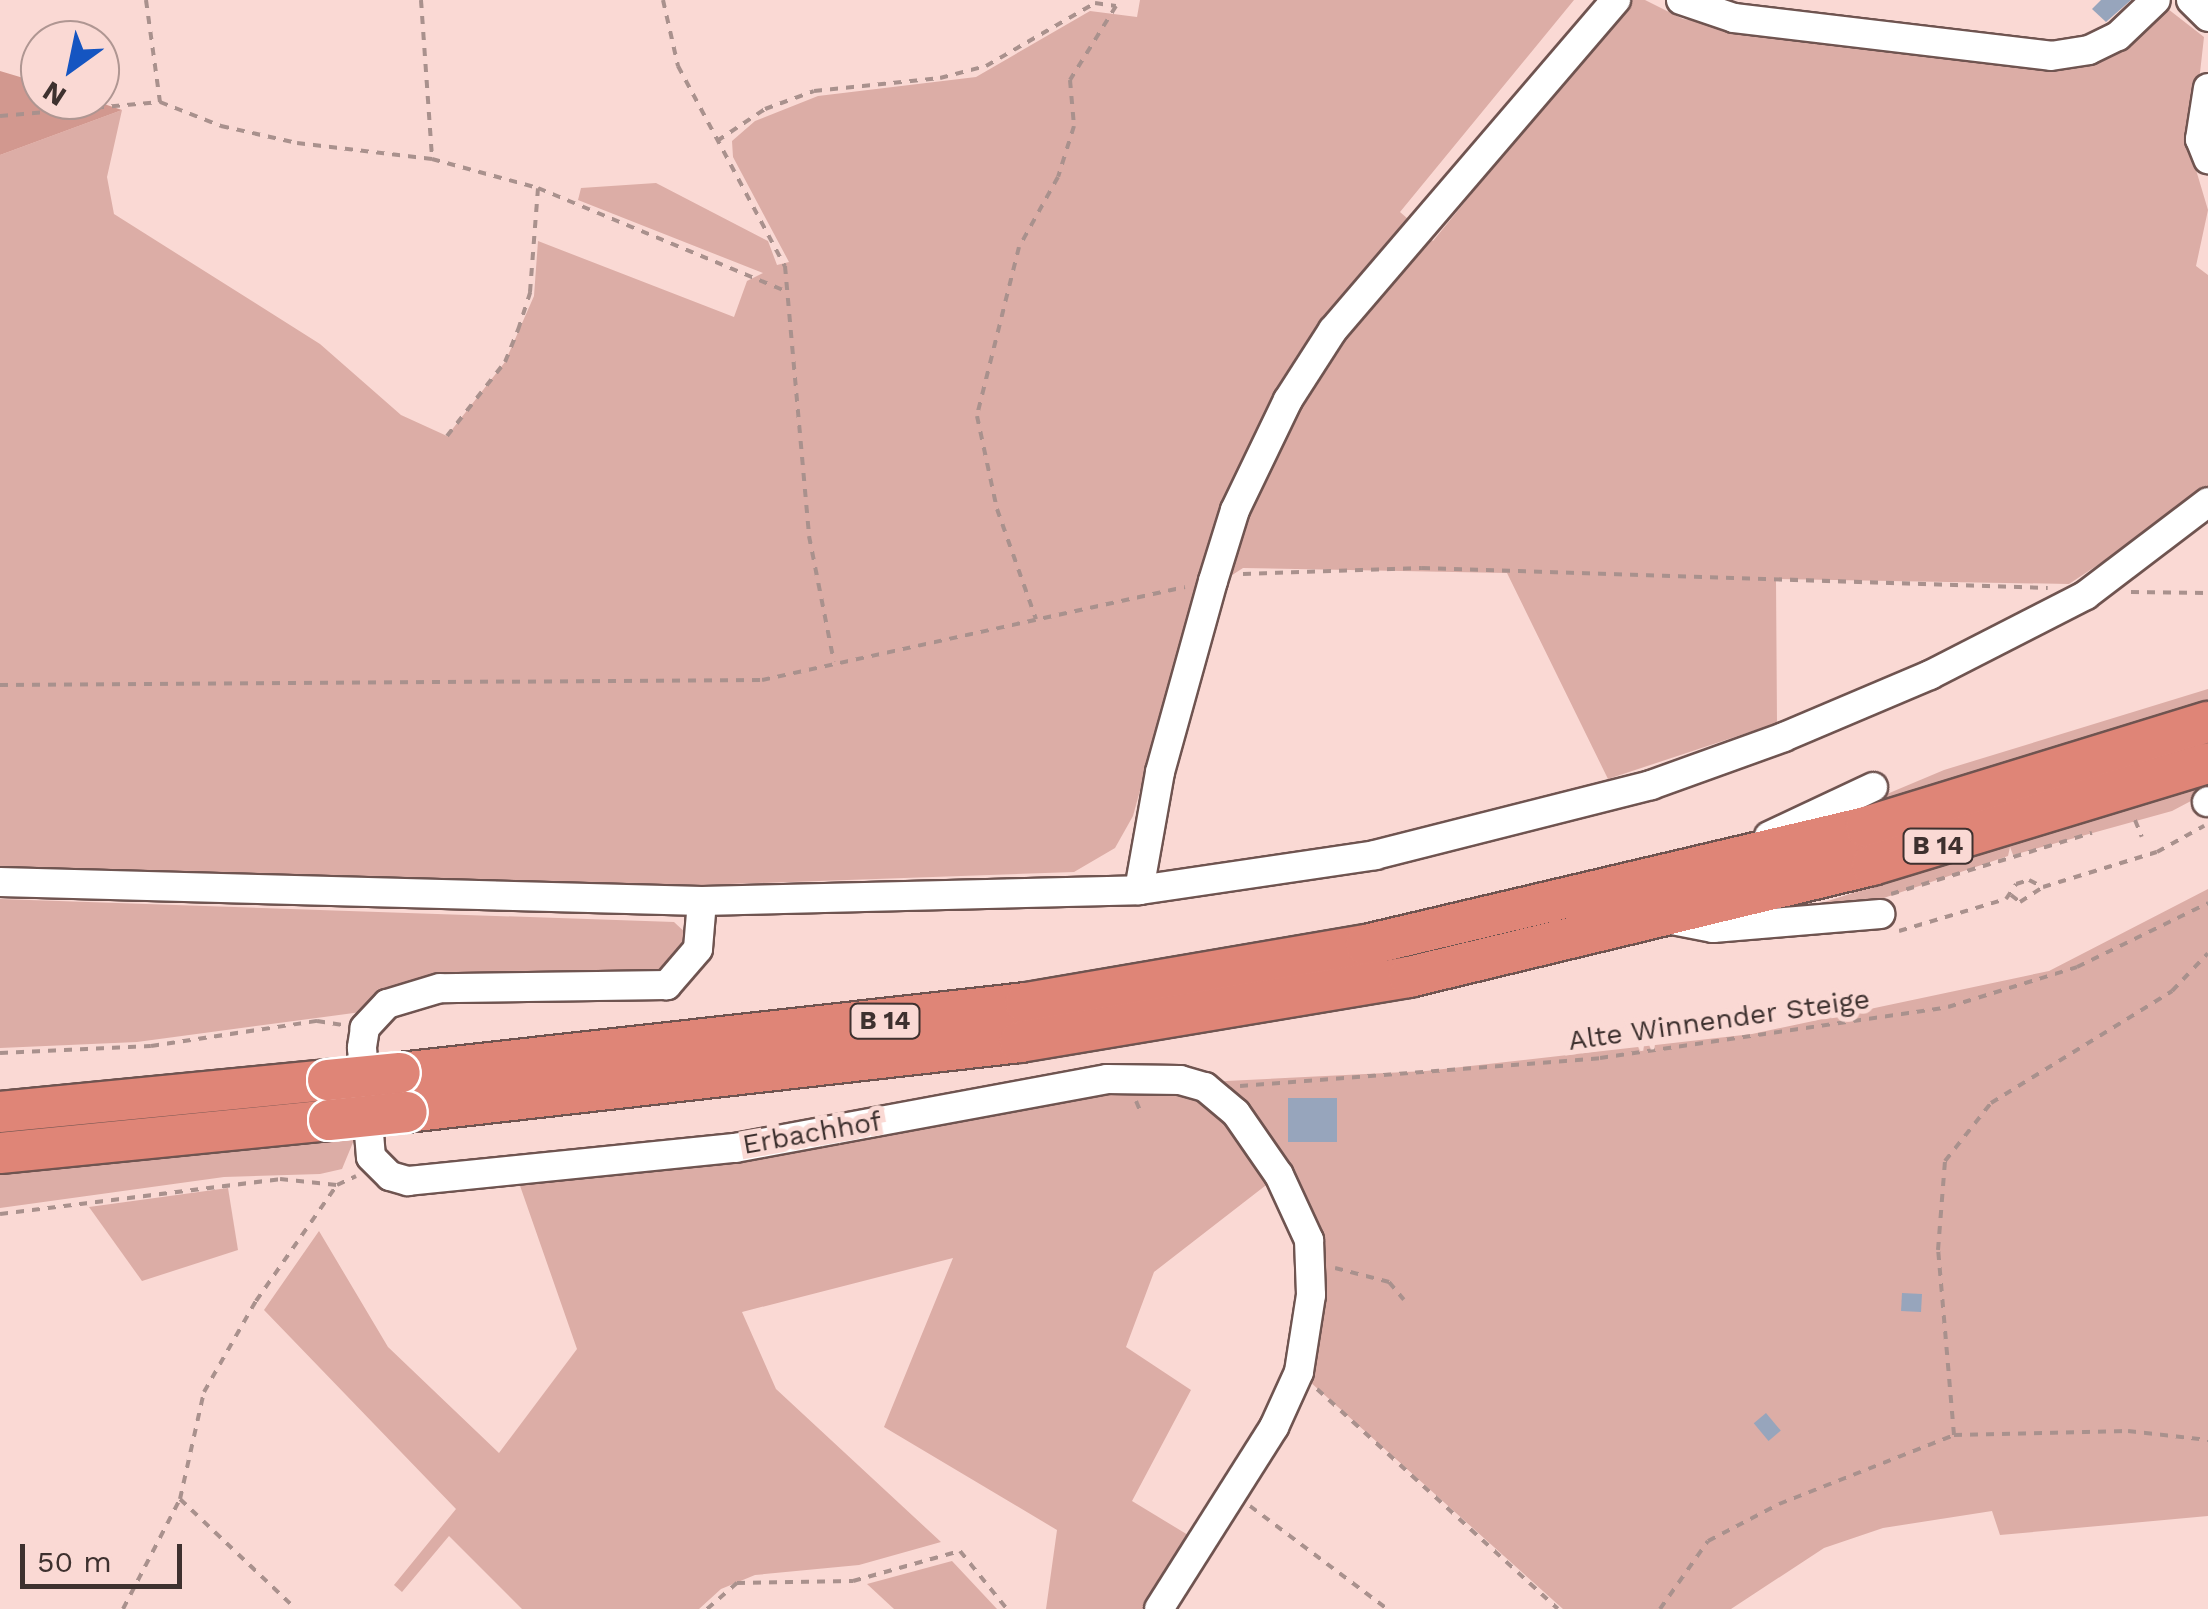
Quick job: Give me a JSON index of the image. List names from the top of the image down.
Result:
{
  "streets": {
    "highway": ["B 14"],
    "street": ["Erbachhof"],
    "path": ["Alte Winnender Steige"]
  },
  "crossings": [
    ["Alte Winnender Steige", "Erbachhof"]
  ],
  "scale_bar": "50 m",
  "north": "bottom left"
}
